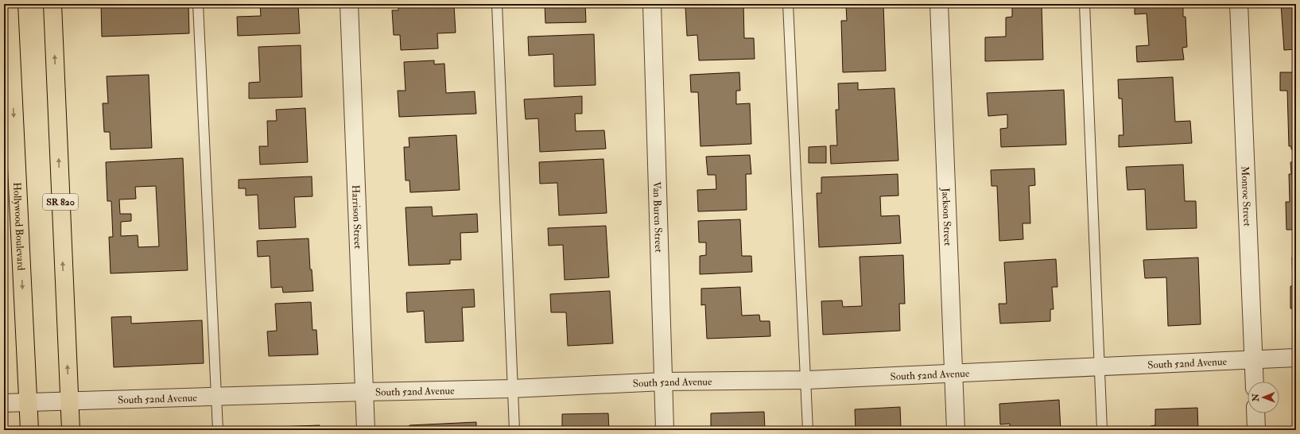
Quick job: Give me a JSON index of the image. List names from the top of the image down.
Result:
{
  "streets": {
    "highway": ["SR 820", "Hollywood Boulevard"],
    "street": [
      "Monroe Street",
      "Harrison Street",
      "Van Buren Street",
      "Jackson Street",
      "South 52nd Avenue"
    ]
  },
  "crossings": [
    ["Monroe Street", "South 52nd Avenue"],
    ["SR 820", "South 52nd Avenue"],
    ["Harrison Street", "South 52nd Avenue"],
    ["Van Buren Street", "South 52nd Avenue"],
    ["Jackson Street", "South 52nd Avenue"],
    ["Hollywood Boulevard", "South 52nd Avenue"]
  ],
  "north": "left"
}
